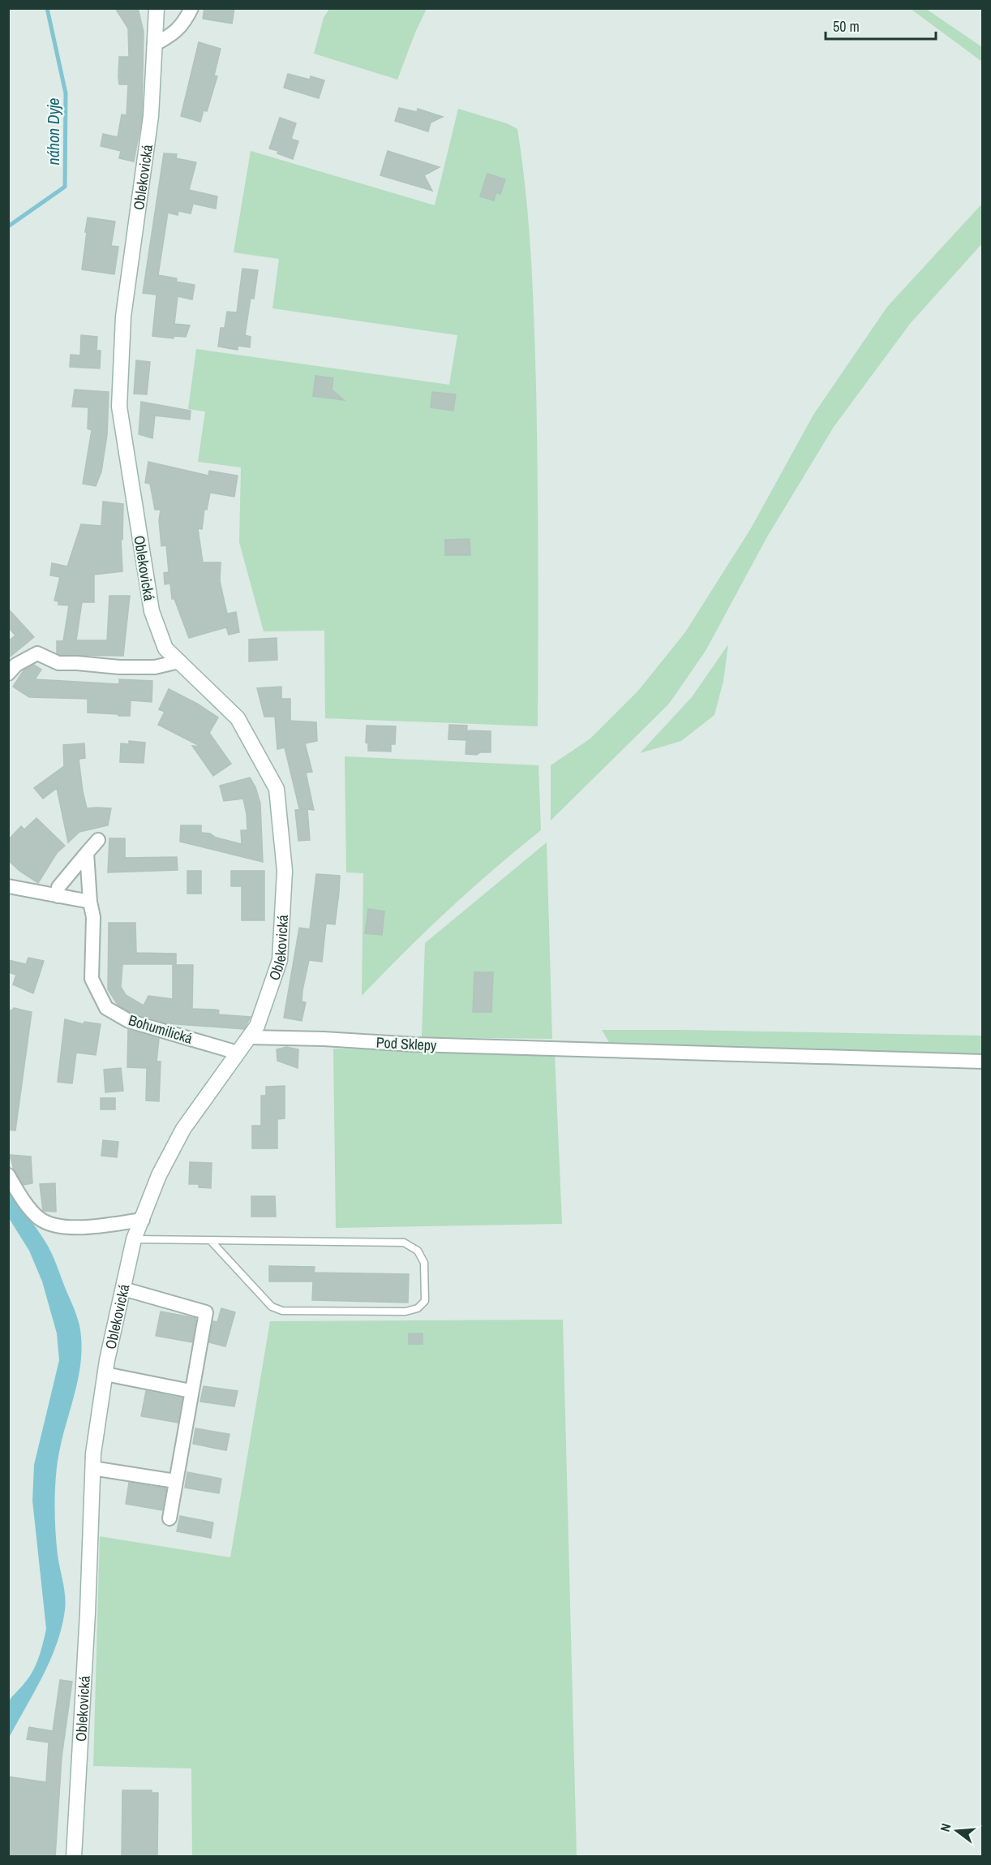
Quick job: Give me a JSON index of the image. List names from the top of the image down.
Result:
{
  "streets": {
    "street": ["Oblekovická", "Bohumilická", "Pod Sklepy"]
  },
  "crossings": [
    ["Oblekovická", "Bohumilická"],
    ["Oblekovická", "Pod Sklepy"]
  ],
  "water": ["náhon Dyje"],
  "scale_bar": "50 m",
  "north": "left"
}
